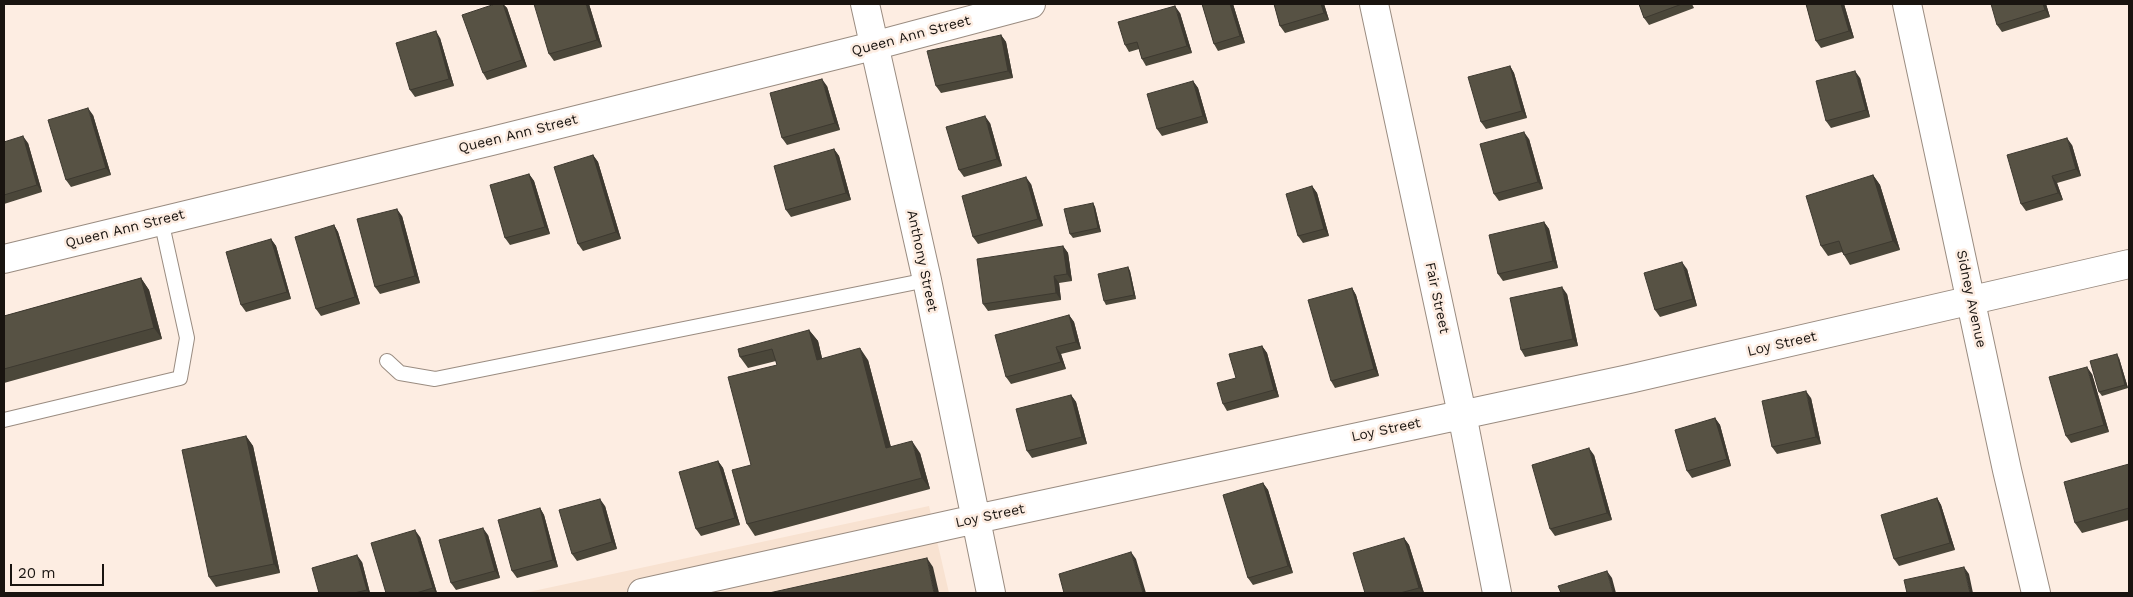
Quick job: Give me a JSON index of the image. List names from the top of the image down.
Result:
{
  "streets": {
    "street": [
      "Queen Ann Street",
      "Anthony Street",
      "Fair Street",
      "Sidney Avenue",
      "Loy Street"
    ]
  },
  "crossings": [
    ["Queen Ann Street", "Anthony Street"],
    ["Anthony Street", "Loy Street"],
    ["Fair Street", "Loy Street"],
    ["Sidney Avenue", "Loy Street"]
  ],
  "scale_bar": "20 m"
}
